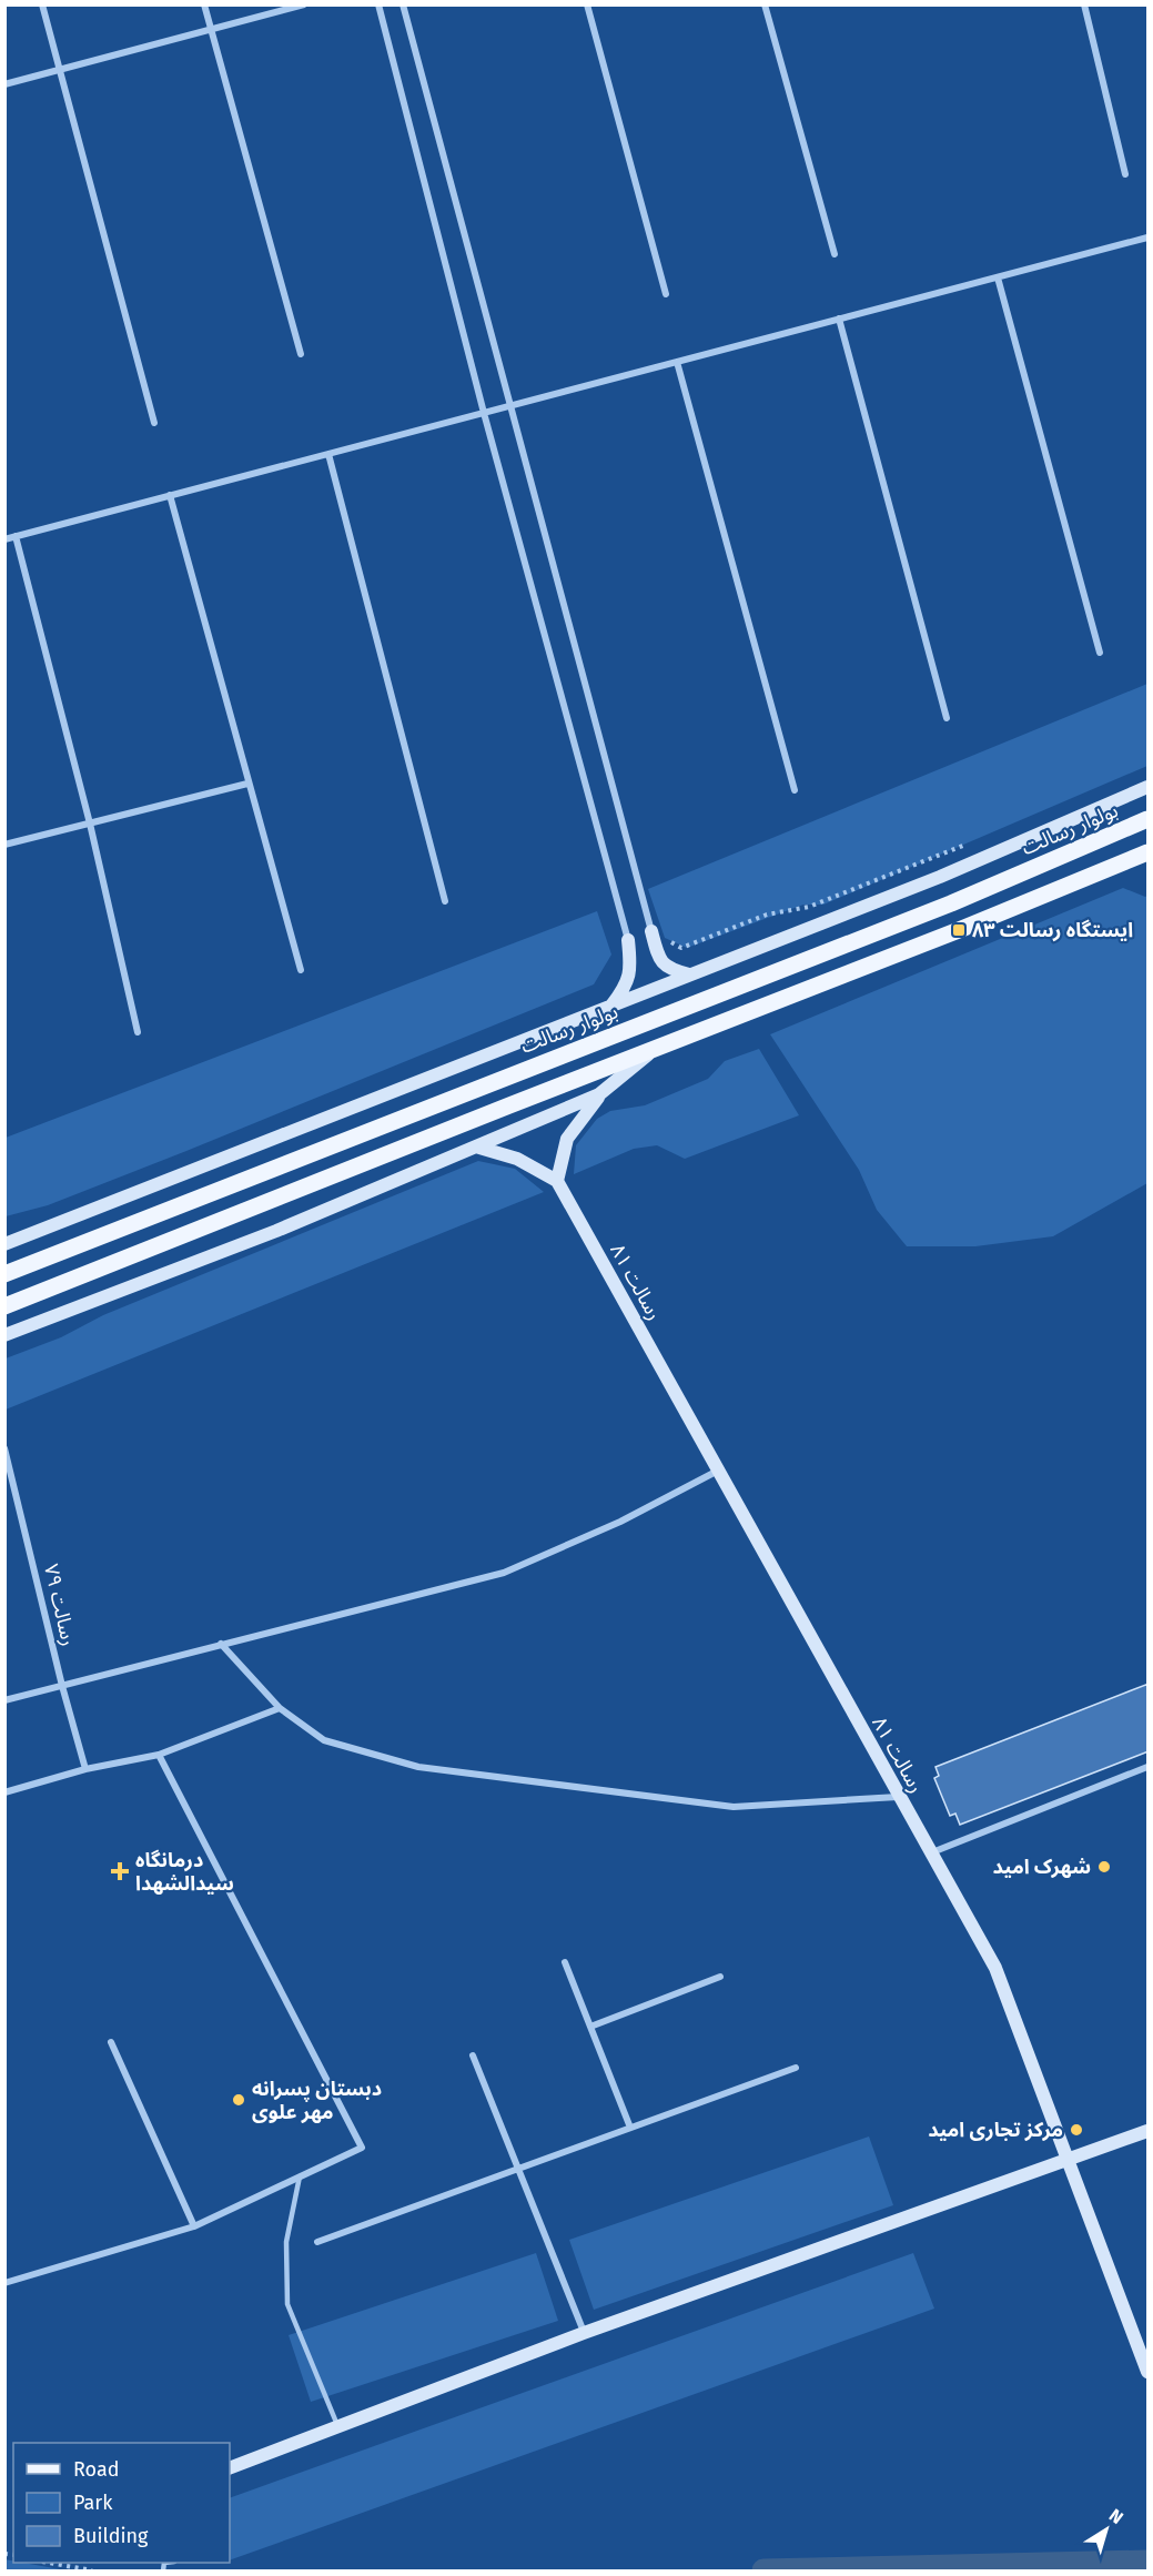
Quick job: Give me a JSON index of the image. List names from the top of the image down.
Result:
{
  "streets": {
    "main road": ["بولوار رسالت"],
    "street": ["رسالت ۸۱", "رسالت ۷۹"]
  },
  "places": {
    "transit": ["ایستگاه رسالت ۸۳"],
    "other": ["شهرک امید", "دبستان پسرانه مهر علوی", "مرکز تجاری امید"],
    "health": ["درمانگاه سیدالشهدا"]
  },
  "legend": ["Road", "Park", "Building"],
  "north": "top right"
}
